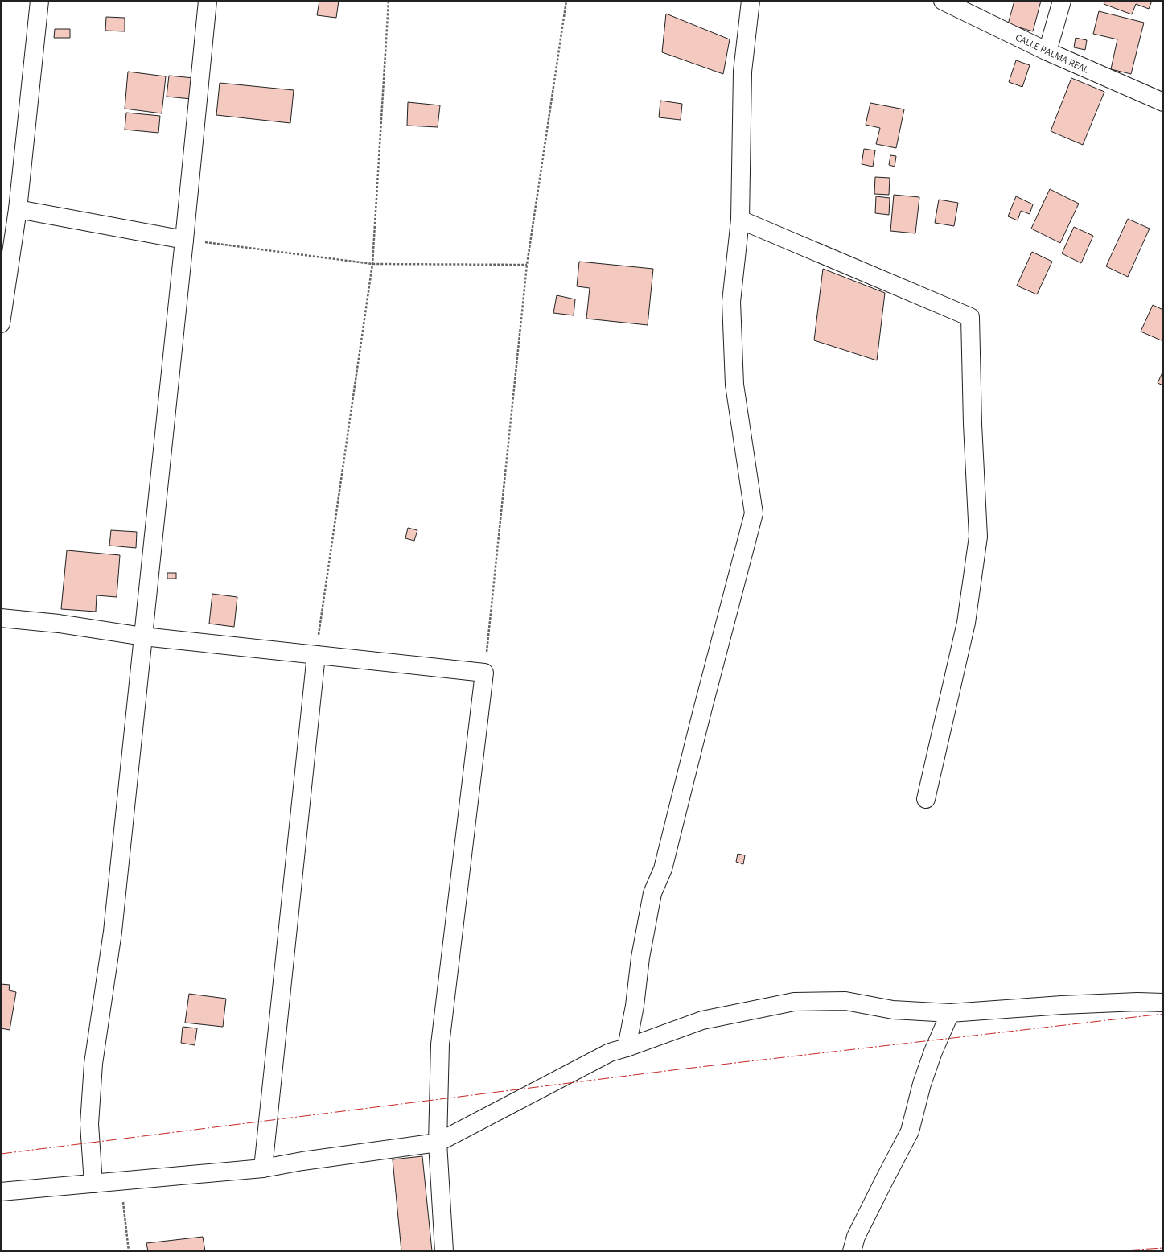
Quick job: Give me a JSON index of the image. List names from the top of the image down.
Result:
{
  "streets": {
    "street": ["CALLE PALMA REAL"]
  }
}
